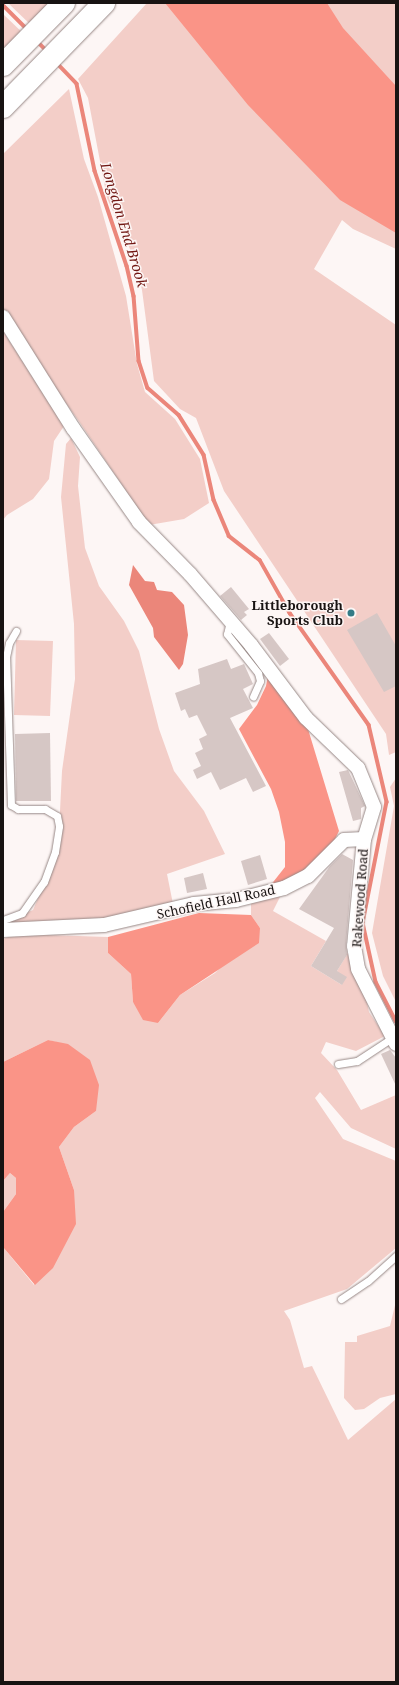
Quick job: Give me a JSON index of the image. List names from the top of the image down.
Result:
{
  "streets": {
    "street": ["Rakewood Road", "Schofield Hall Road"]
  },
  "crossings": [
    ["Rakewood Road", "Schofield Hall Road"]
  ],
  "water": ["Longdon End Brook"],
  "places": ["Littleborough Sports Club"]
}
